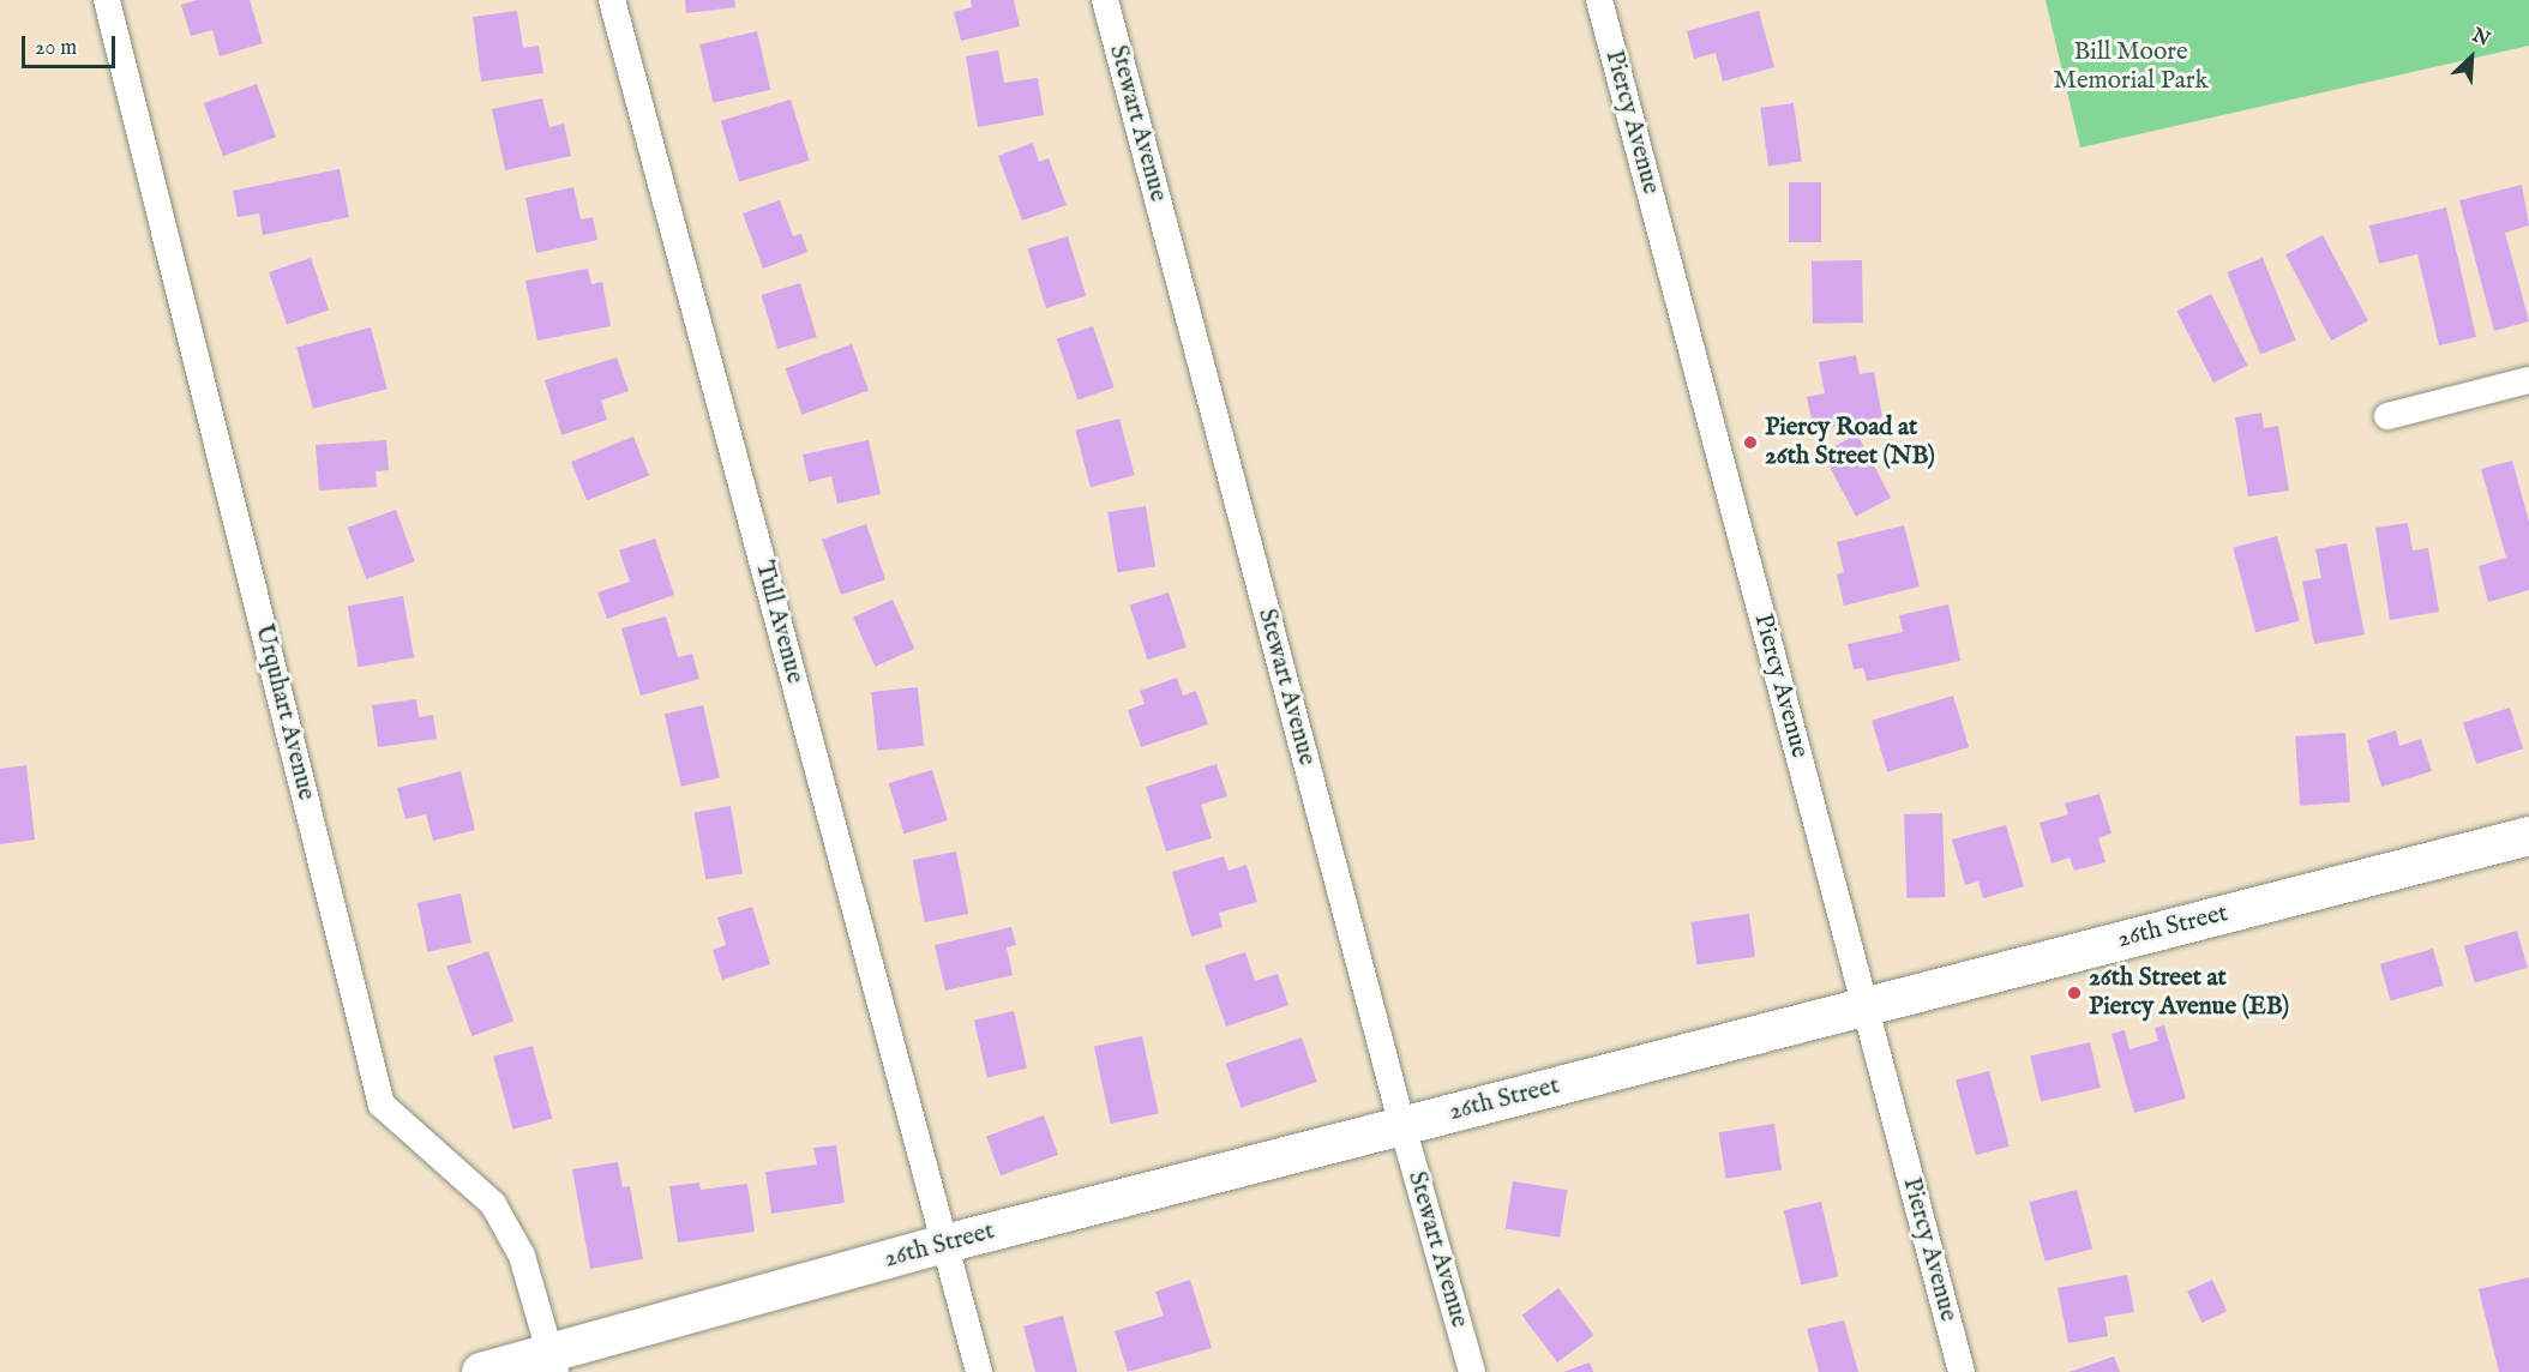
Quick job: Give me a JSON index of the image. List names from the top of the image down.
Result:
{
  "streets": {
    "street": [
      "Piercy Avenue",
      "Stewart Avenue",
      "Tull Avenue",
      "Urquhart Avenue",
      "26th Street"
    ]
  },
  "crossings": [
    ["Piercy Avenue", "26th Street"],
    ["Stewart Avenue", "26th Street"],
    ["Tull Avenue", "26th Street"],
    ["Urquhart Avenue", "26th Street"]
  ],
  "parks": ["Bill Moore Memorial Park"],
  "places": ["Piercy Road at 26th Street (NB)", "26th Street at Piercy Avenue (EB)"],
  "scale_bar": "20 m",
  "north": "top right"
}
